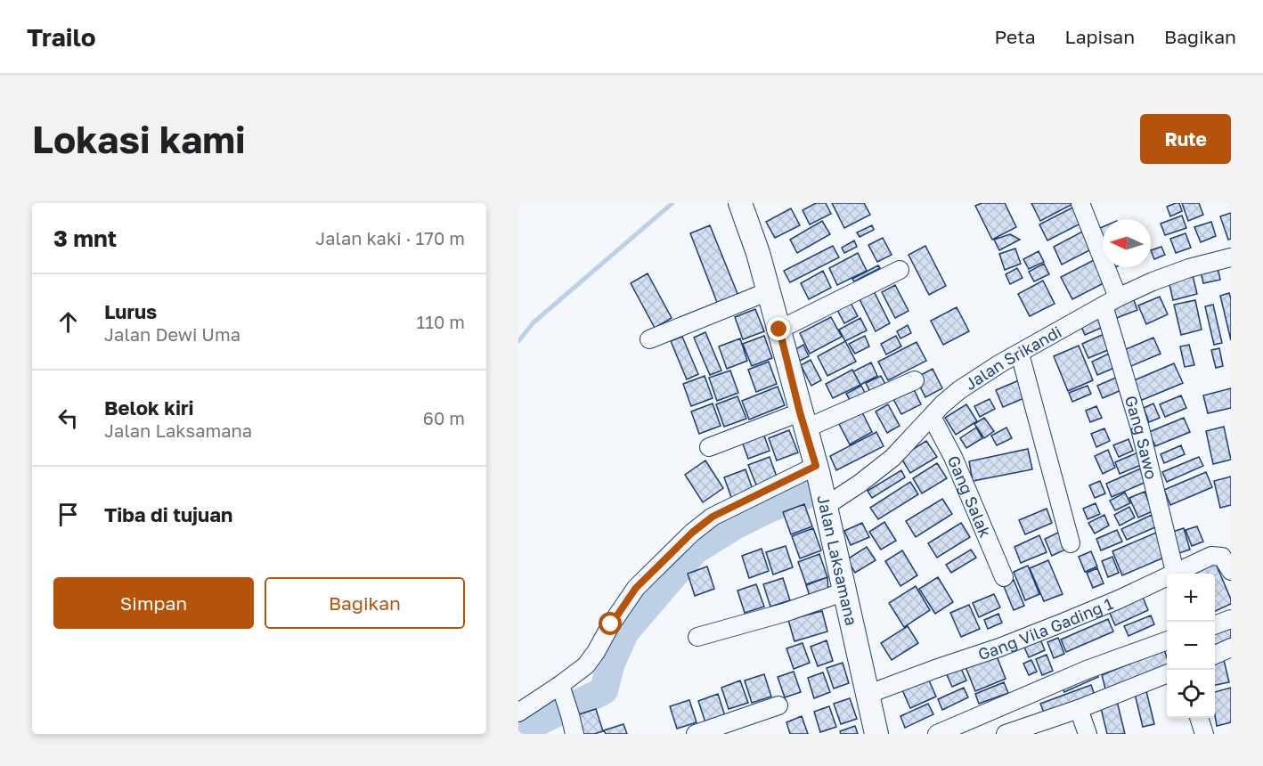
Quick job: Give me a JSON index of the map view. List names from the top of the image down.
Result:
{
  "streets": {
    "main road": ["Jalan Laksamana"],
    "street": [
      "Jalan Srikandi",
      "Gang Sawo",
      "Gang Salak",
      "Gang Vila Gading 1"
    ]
  },
  "crossings": [
    ["Jalan Srikandi", "Gang Sawo"],
    ["Jalan Srikandi", "Gang Salak"],
    ["Jalan Srikandi", "Jalan Laksamana"],
    ["Gang Sawo", "Gang Vila Gading 1"],
    ["Jalan Laksamana", "Gang Vila Gading 1"]
  ],
  "north": "left",
  "page": {
    "header": "Trailo",
    "nav": ["Peta", "Lapisan", "Bagikan"],
    "buttons": [
      "Rute",
      ["Simpan", "Bagikan"]
    ],
    "title": "Lokasi kami",
    "heading": ["3 mnt", "Jalan kaki · 170 m"],
    "list": [
      ["Lurus", "Jalan Dewi Uma", "110 m"],
      ["Belok kiri", "Jalan Laksamana", "60 m"],
      "Tiba di tujuan"
    ],
    "map_buttons": ["+", "−"]
  }
}
